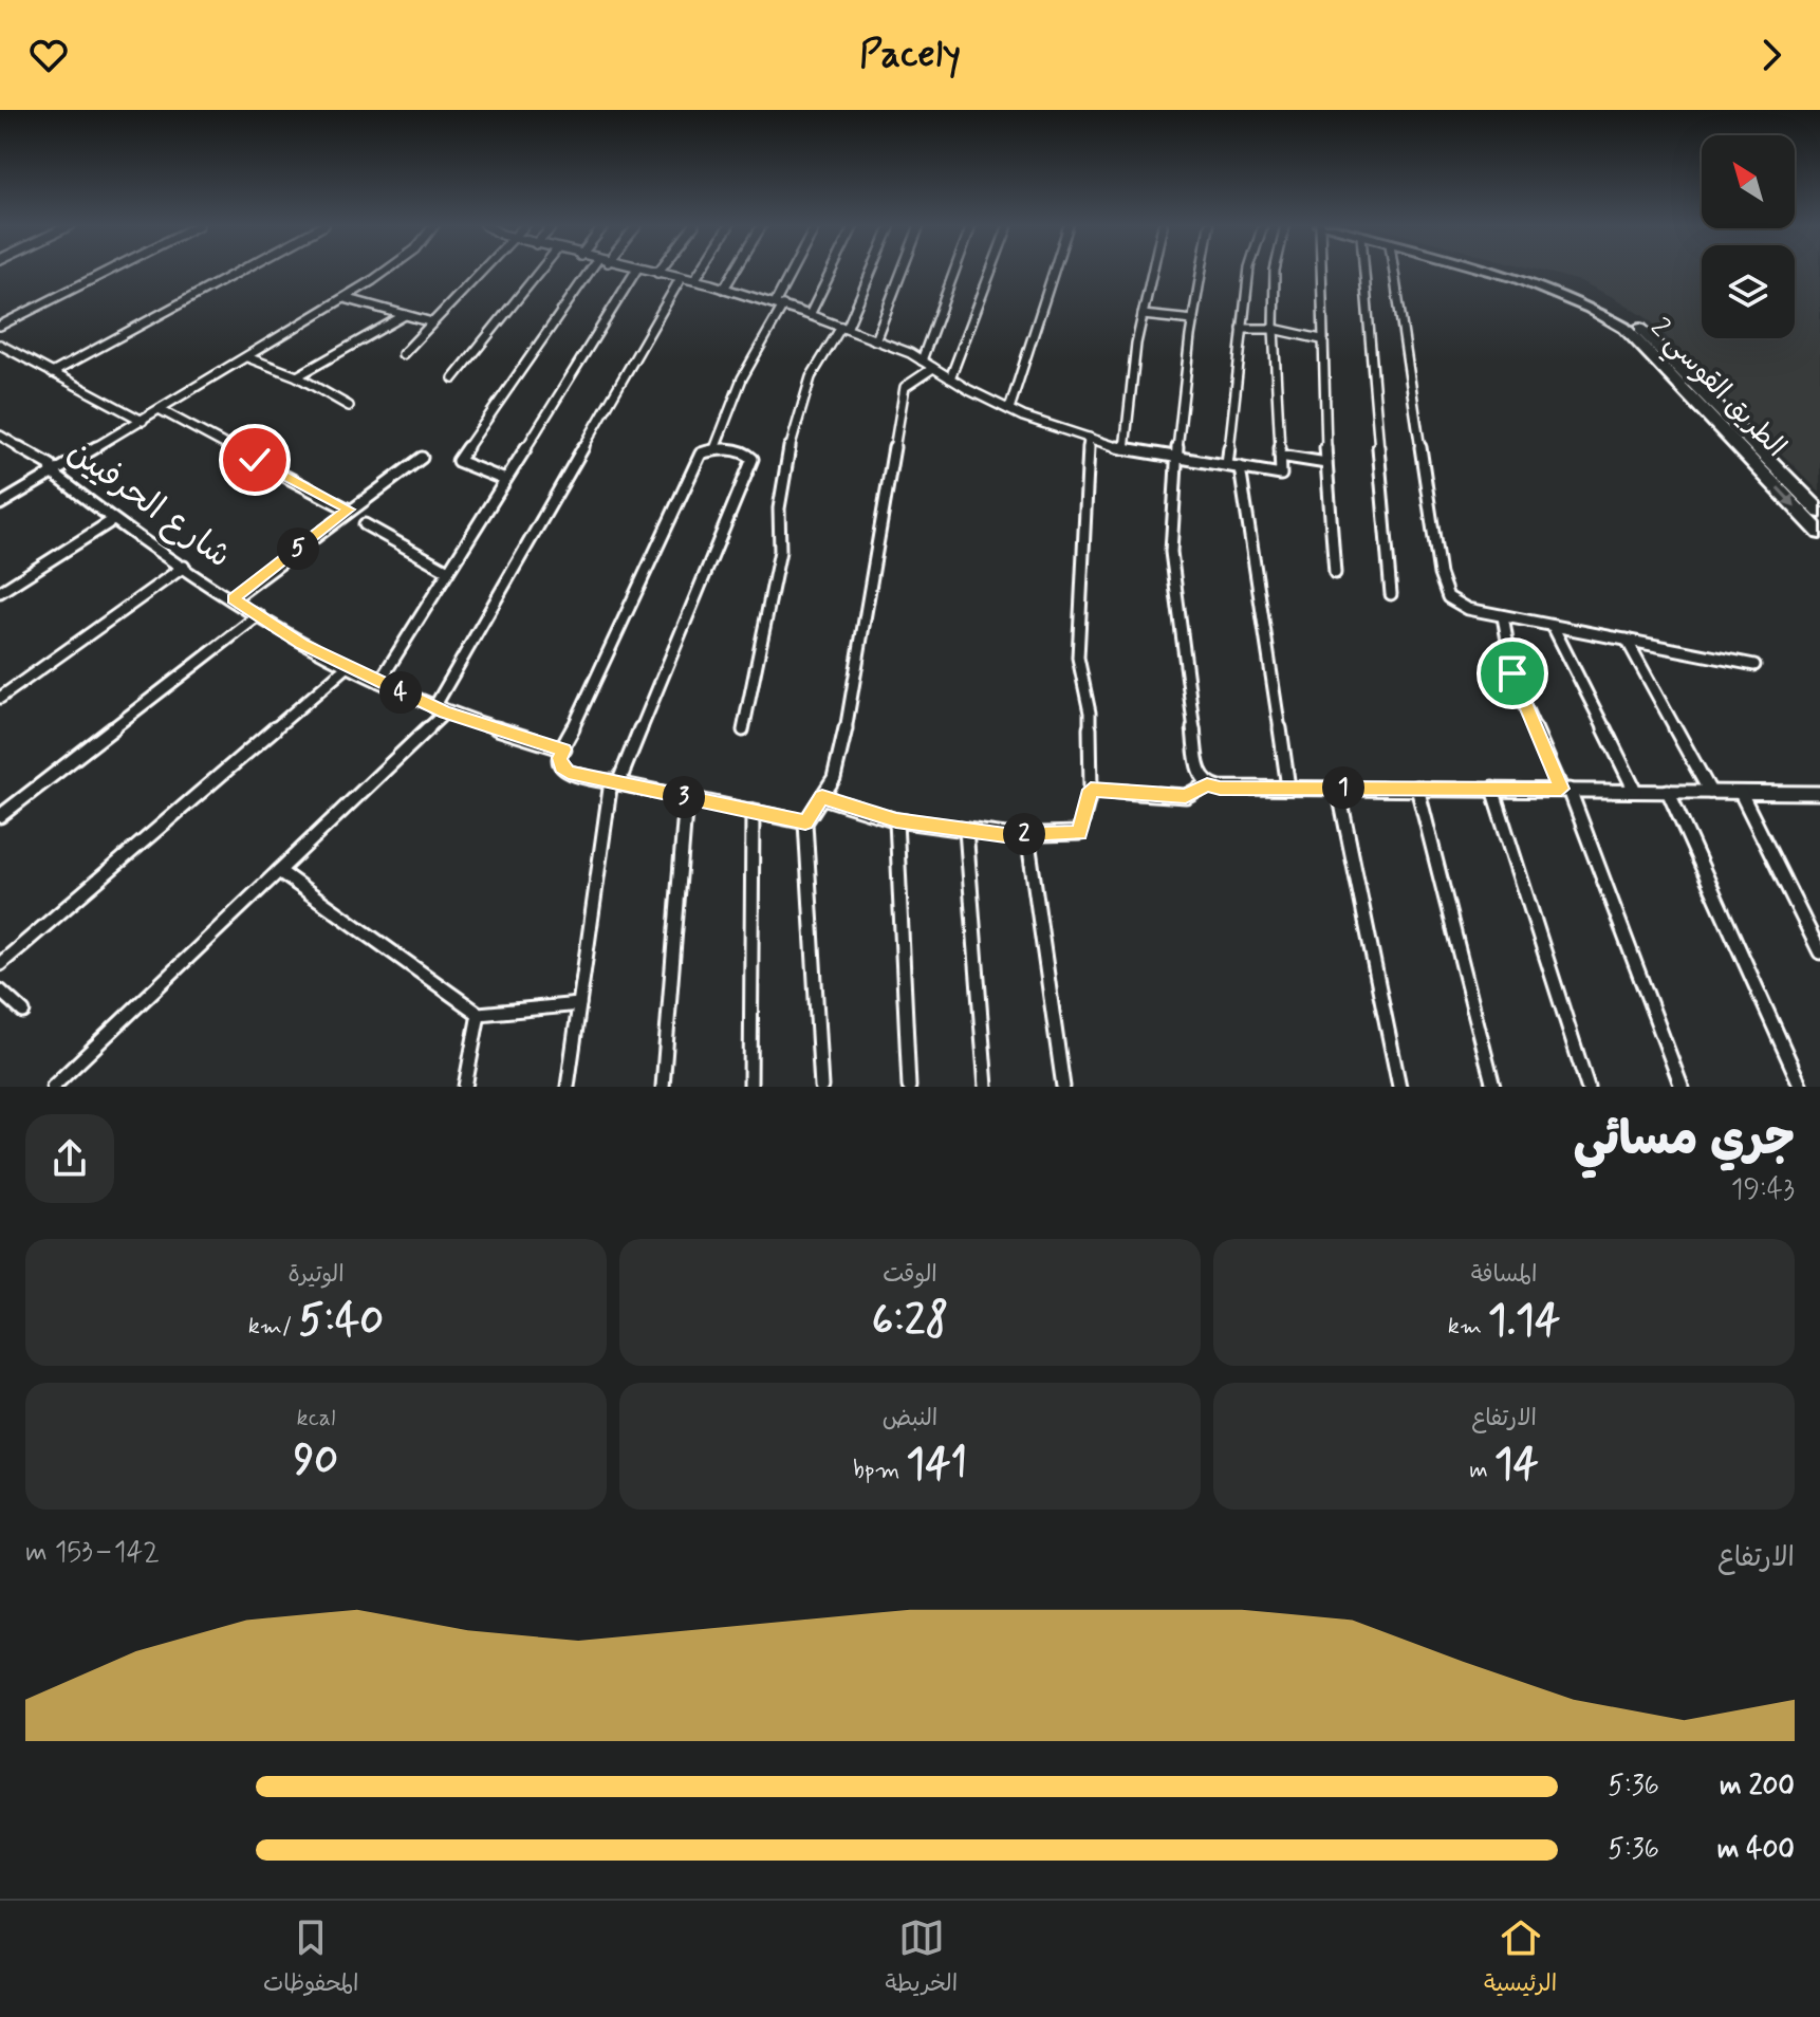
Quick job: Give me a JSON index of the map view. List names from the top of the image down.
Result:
{
  "streets": {
    "highway": ["الطريق القوسي 2"],
    "street": ["شارع الحرفيين"]
  },
  "north": "top left",
  "page": {
    "header": "Pacely",
    "pins": [
      "5",
      "4",
      "1",
      "3",
      "2"
    ],
    "heading": ["جري مسائي", "19:43"],
    "stats": [
      ["المسافة", "1.14 km"],
      ["الوقت", "6:28"],
      ["الوتيرة", "5:40 /km"],
      ["الارتفاع", "14 m"],
      ["النبض", "141 bpm"],
      ["kcal", "90"]
    ],
    "chart": ["الارتفاع", "142–153 m"],
    "list": [
      {
        "name": "200 m",
        "note": "5:36"
      },
      {
        "name": "400 m",
        "note": "5:36"
      }
    ],
    "tabs": ["الرئيسية", "الخريطة", "المحفوظات"]
  }
}
